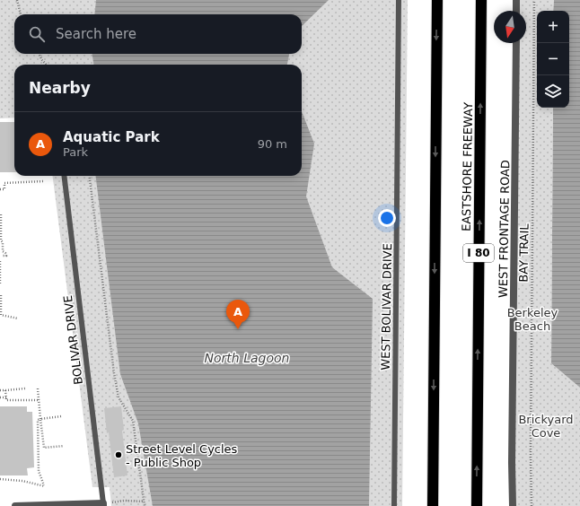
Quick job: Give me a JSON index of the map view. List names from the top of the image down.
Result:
{
  "streets": {
    "highway": ["EASTSHORE FREEWAY", "I 80"],
    "street": ["WEST FRONTAGE ROAD"],
    "lane": ["WEST BOLIVAR DRIVE", "BOLIVAR DRIVE"],
    "path": ["BAY TRAIL"]
  },
  "water": ["North Lagoon"],
  "parks": ["Berkeley Beach", "Brickyard Cove"],
  "places": ["Street Level Cycles - Public Shop"],
  "north": "bottom",
  "page": {
    "map_buttons": ["+", "−"],
    "search": "Search here",
    "heading": "Nearby",
    "list": [
      {
        "mark": "A",
        "name": "Aquatic Park",
        "note": "Park",
        "value": "90 m"
      }
    ],
    "pins": "A"
  }
}
